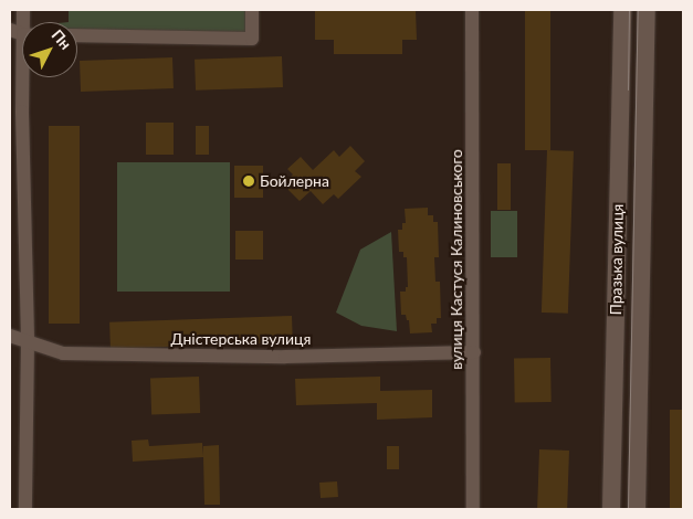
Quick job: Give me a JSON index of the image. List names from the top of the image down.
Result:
{
  "streets": {
    "street": ["вулиця Кастуся Калиновського", "Празька вулиця", "Дністерська вулиця"]
  },
  "crossings": [
    ["вулиця Кастуся Калиновського", "Дністерська вулиця"]
  ],
  "places": ["Бойлерна"],
  "north": "top right"
}
